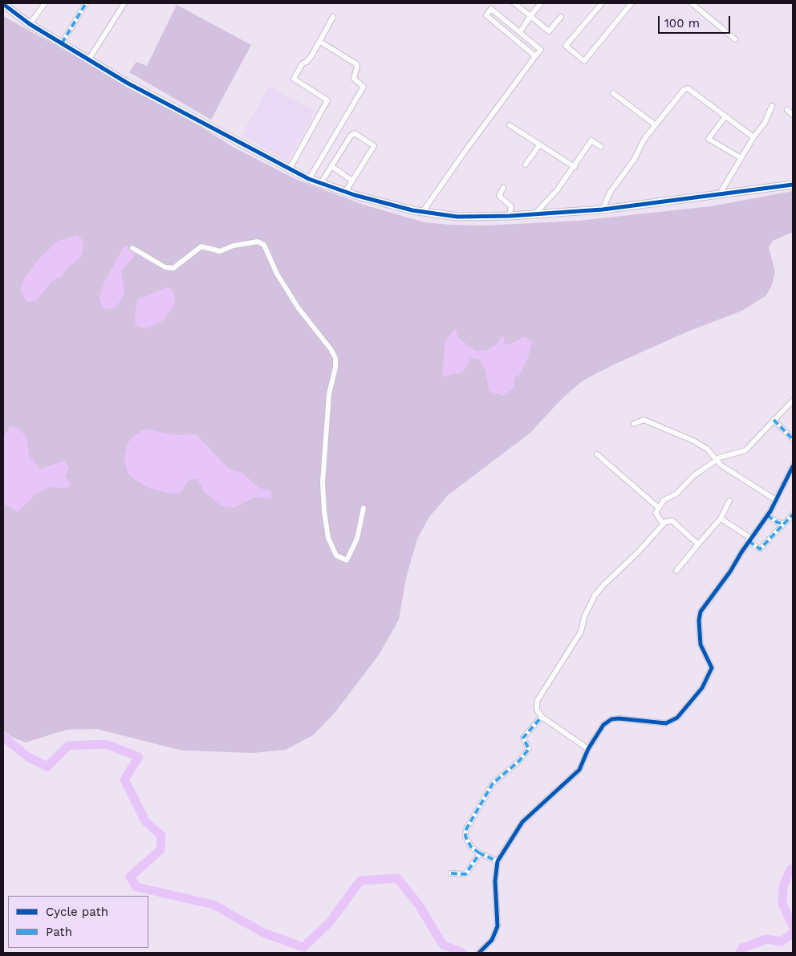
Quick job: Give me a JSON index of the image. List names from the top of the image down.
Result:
{
  "legend": ["Cycle path", "Path"],
  "scale_bar": "100 m"
}
